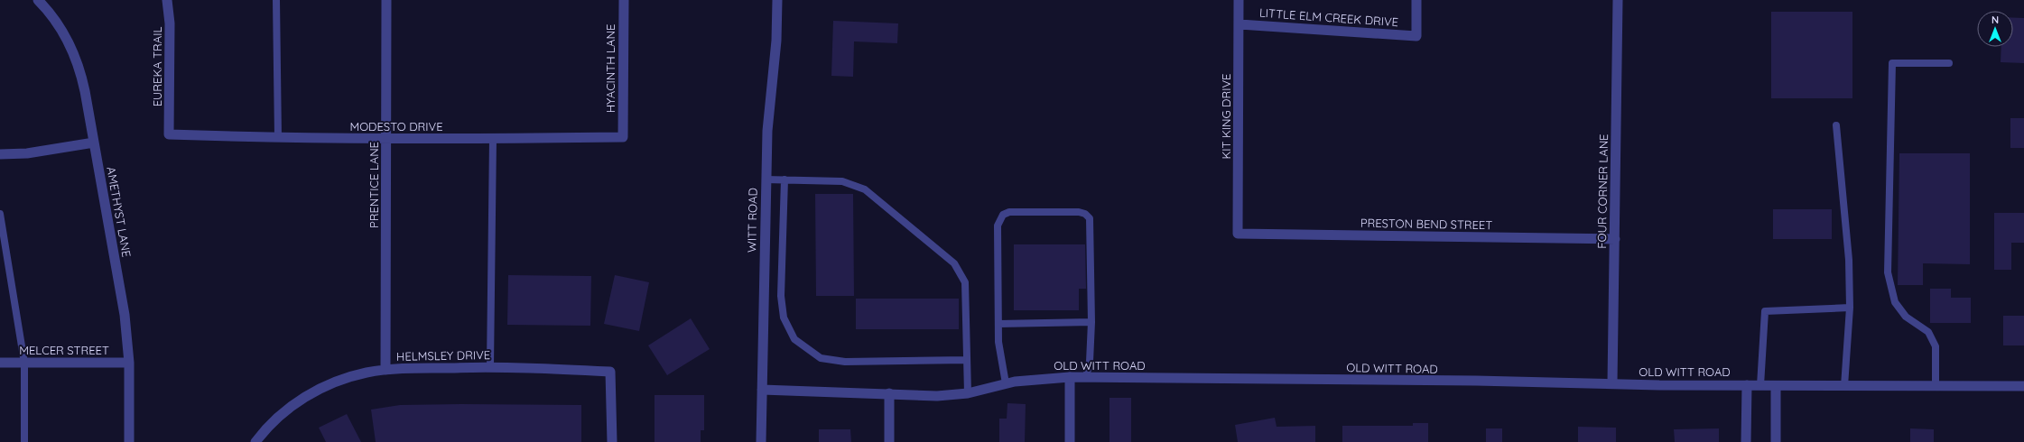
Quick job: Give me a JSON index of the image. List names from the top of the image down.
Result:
{
  "streets": {
    "street": [
      "LITTLE ELM CREEK DRIVE",
      "EUREKA TRAIL",
      "HYACINTH LANE",
      "KIT KING DRIVE",
      "MODESTO DRIVE",
      "PRENTICE LANE",
      "FOUR CORNER LANE",
      "AMETHYST LANE",
      "WITT ROAD",
      "PRESTON BEND STREET",
      "MELCER STREET",
      "HELMSLEY DRIVE",
      "OLD WITT ROAD"
    ]
  },
  "crossings": [
    ["LITTLE ELM CREEK DRIVE", "KIT KING DRIVE"],
    ["EUREKA TRAIL", "MODESTO DRIVE"],
    ["HYACINTH LANE", "MODESTO DRIVE"],
    ["KIT KING DRIVE", "PRESTON BEND STREET"],
    ["MODESTO DRIVE", "PRENTICE LANE"],
    ["PRENTICE LANE", "HELMSLEY DRIVE"],
    ["FOUR CORNER LANE", "PRESTON BEND STREET"],
    ["FOUR CORNER LANE", "OLD WITT ROAD"],
    ["AMETHYST LANE", "MELCER STREET"],
    ["WITT ROAD", "OLD WITT ROAD"]
  ],
  "north": "top"
}
